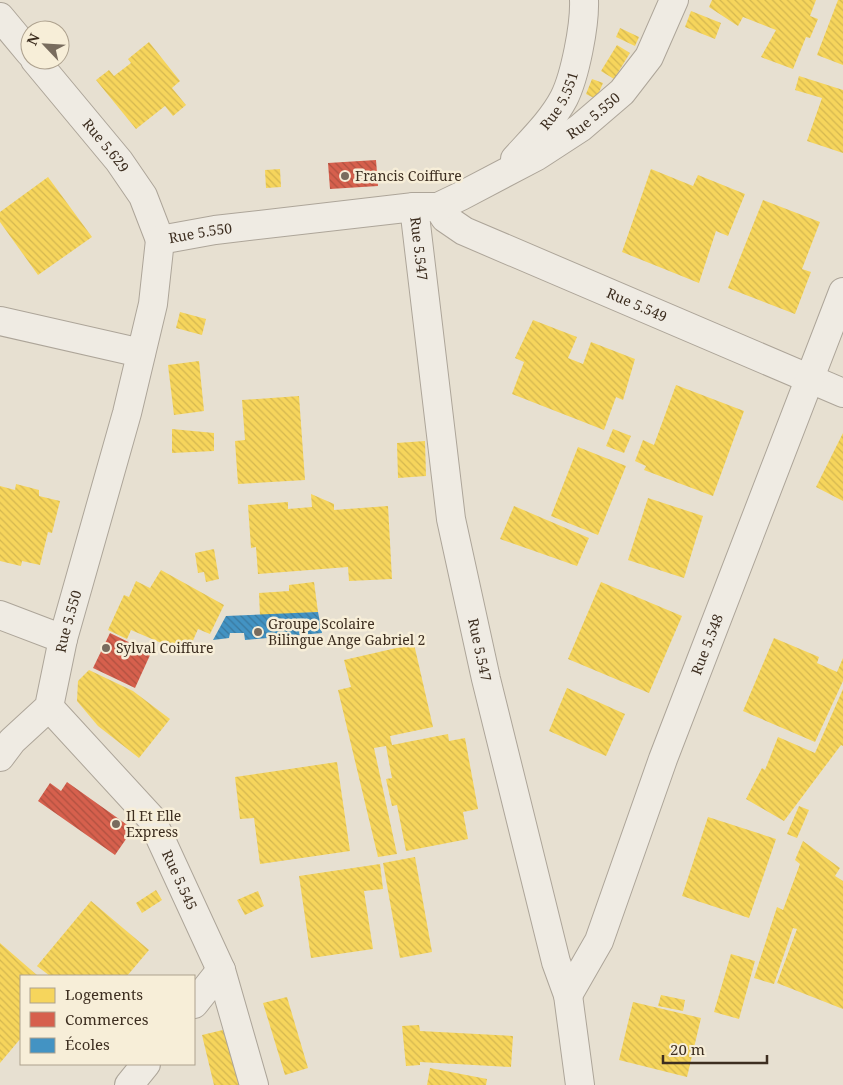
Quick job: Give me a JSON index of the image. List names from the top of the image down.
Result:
{
  "streets": {
    "street": [
      "Rue 5.551",
      "Rue 5.550",
      "Rue 5.629",
      "Rue 5.547",
      "Rue 5.549",
      "Rue 5.548",
      "Rue 5.545"
    ]
  },
  "crossings": [
    ["Rue 5.551", "Rue 5.550"],
    ["Rue 5.550", "Rue 5.629"],
    ["Rue 5.550", "Rue 5.547"],
    ["Rue 5.550", "Rue 5.549"],
    ["Rue 5.550", "Rue 5.545"],
    ["Rue 5.547", "Rue 5.549"],
    ["Rue 5.547", "Rue 5.548"],
    ["Rue 5.549", "Rue 5.548"]
  ],
  "places": [
    "Francis Coiffure",
    "Groupe Scolaire Bilingue Ange Gabriel 2",
    "Sylval Coiffure",
    "Il Et Elle Express"
  ],
  "legend": ["Logements", "Commerces", "Écoles"],
  "scale_bar": "20 m",
  "north": "top left"
}
